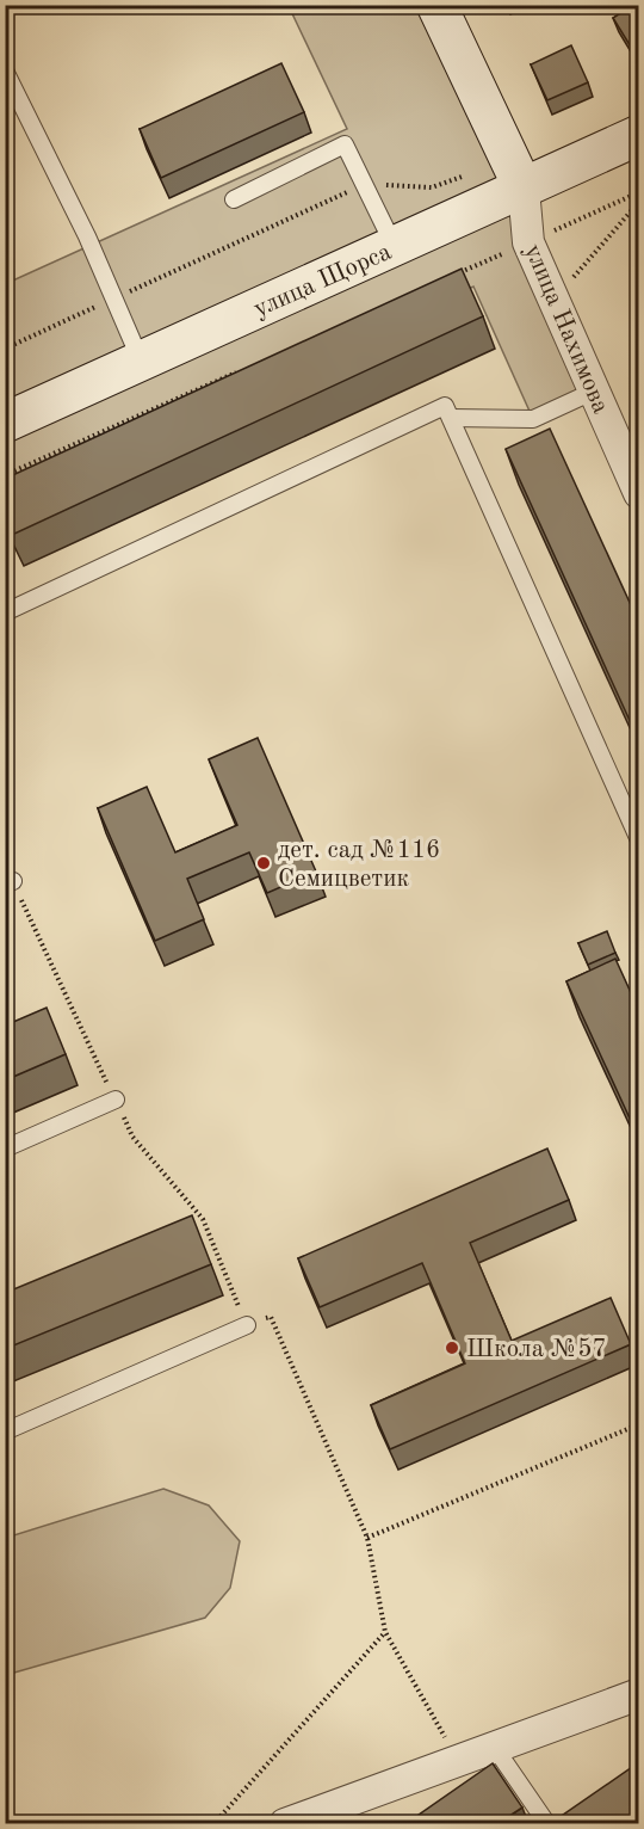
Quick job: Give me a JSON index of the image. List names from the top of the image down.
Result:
{
  "streets": {
    "street": ["улица Щорса", "улица Нахимова"]
  },
  "crossings": [
    ["улица Щорса", "улица Нахимова"]
  ],
  "places": ["дет. сад №116 Семицветик", "Школа №57"]
}
